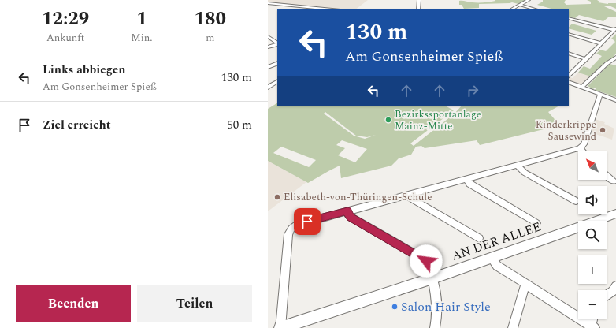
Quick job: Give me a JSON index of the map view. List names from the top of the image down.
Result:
{
  "streets": {
    "main road": ["AN DER ALLEE"]
  },
  "places": [
    "Bezirkssportanlage Mainz-Mitte",
    "Kinderkrippe Sausewind",
    "Elisabeth-von-Thüringen-Schule",
    "Salon Hair Style"
  ],
  "north": "top left",
  "page": {
    "eta": [
      "12:29",
      "Ankunft",
      "1",
      "Min.",
      "180",
      "m"
    ],
    "turn": ["130 m", "Am Gonsenheimer Spieß"],
    "list": [
      {
        "name": "Links abbiegen",
        "note": "Am Gonsenheimer Spieß",
        "value": "130 m"
      },
      {
        "name": "Ziel erreicht",
        "value": "50 m"
      }
    ],
    "map_buttons": ["+", "−"],
    "buttons": ["Beenden", "Teilen"]
  }
}
